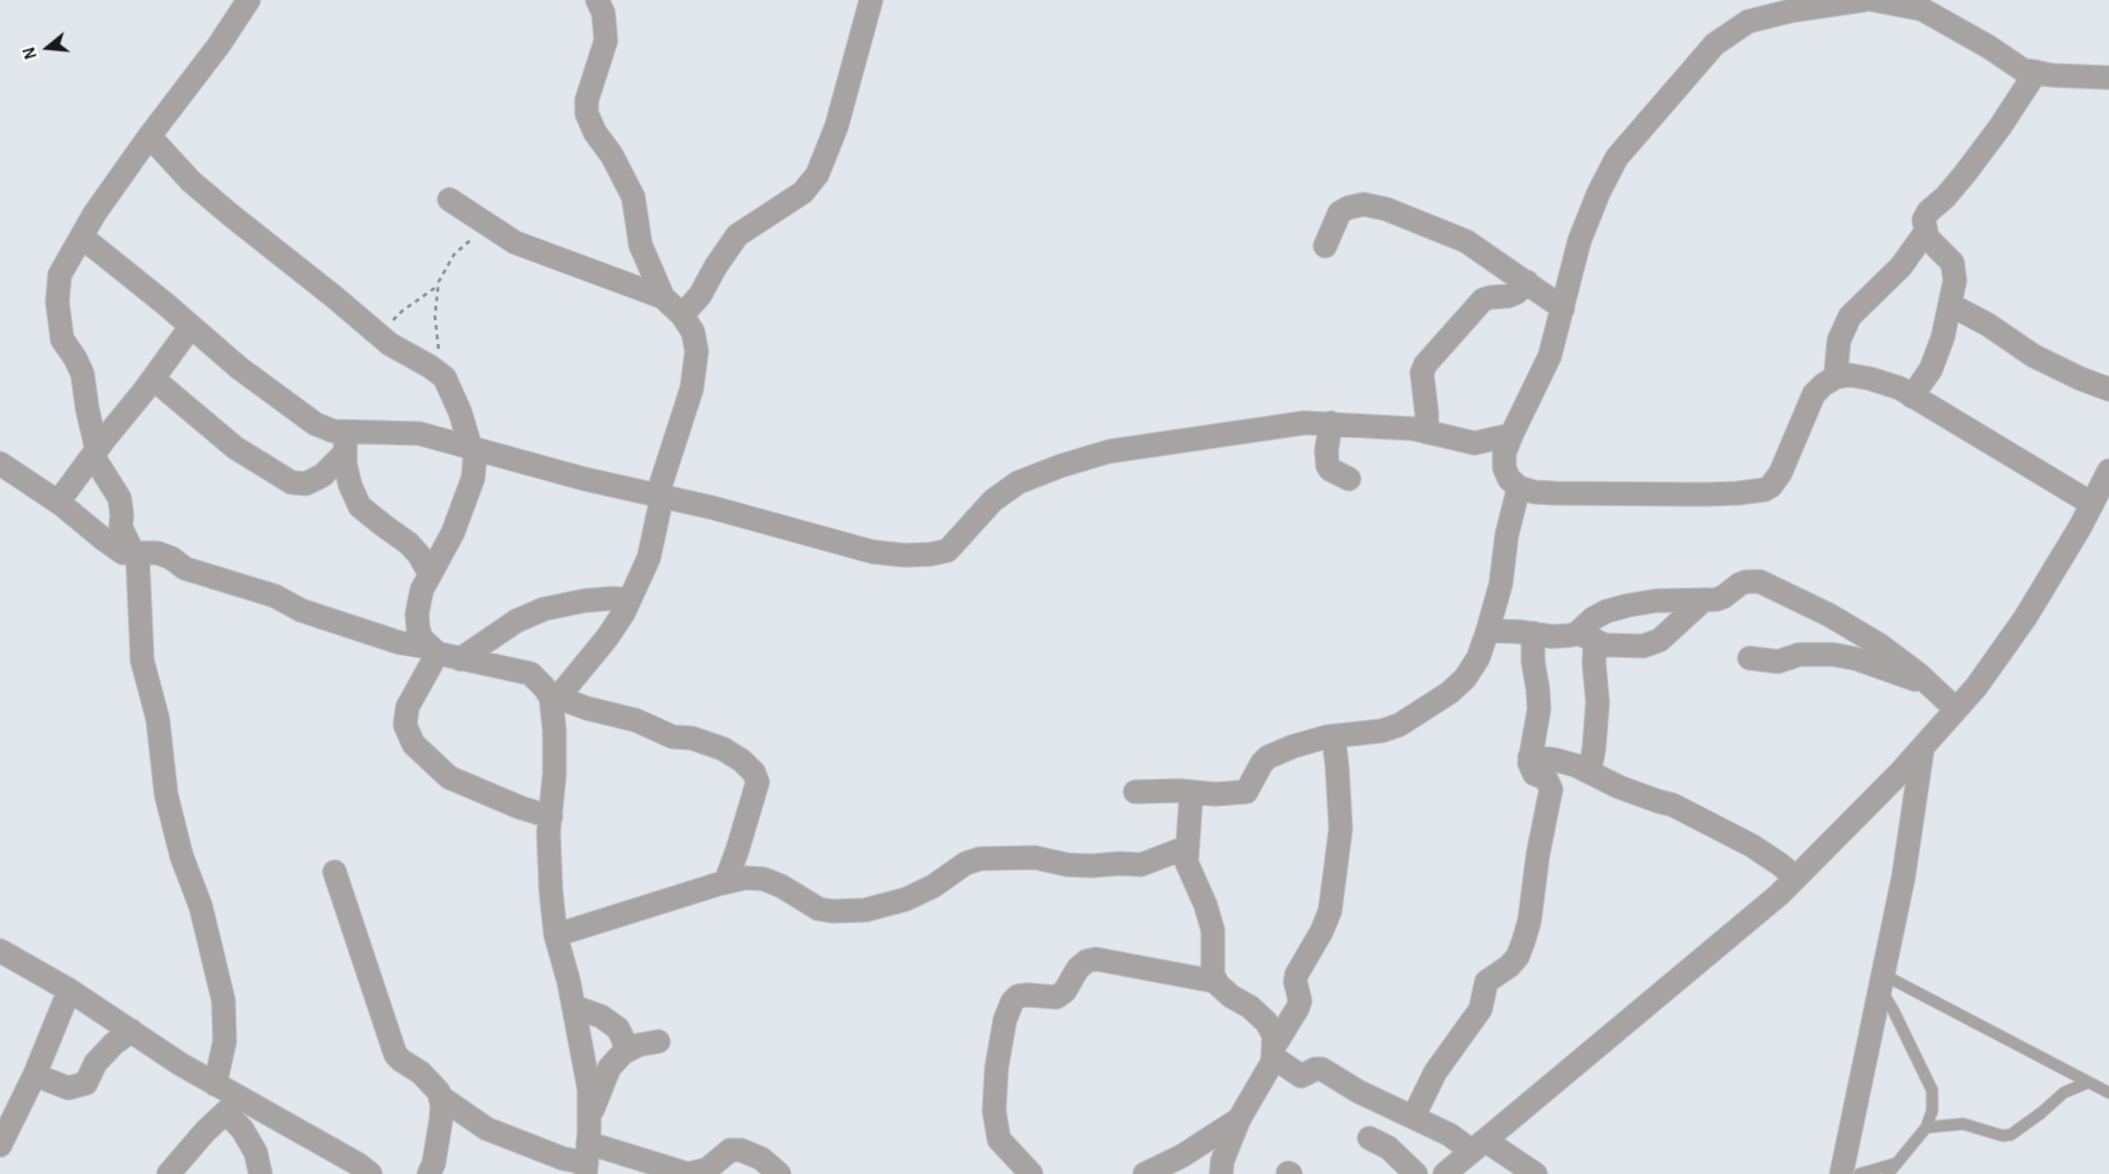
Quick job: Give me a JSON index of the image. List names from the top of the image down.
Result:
{
  "north": "left"
}
